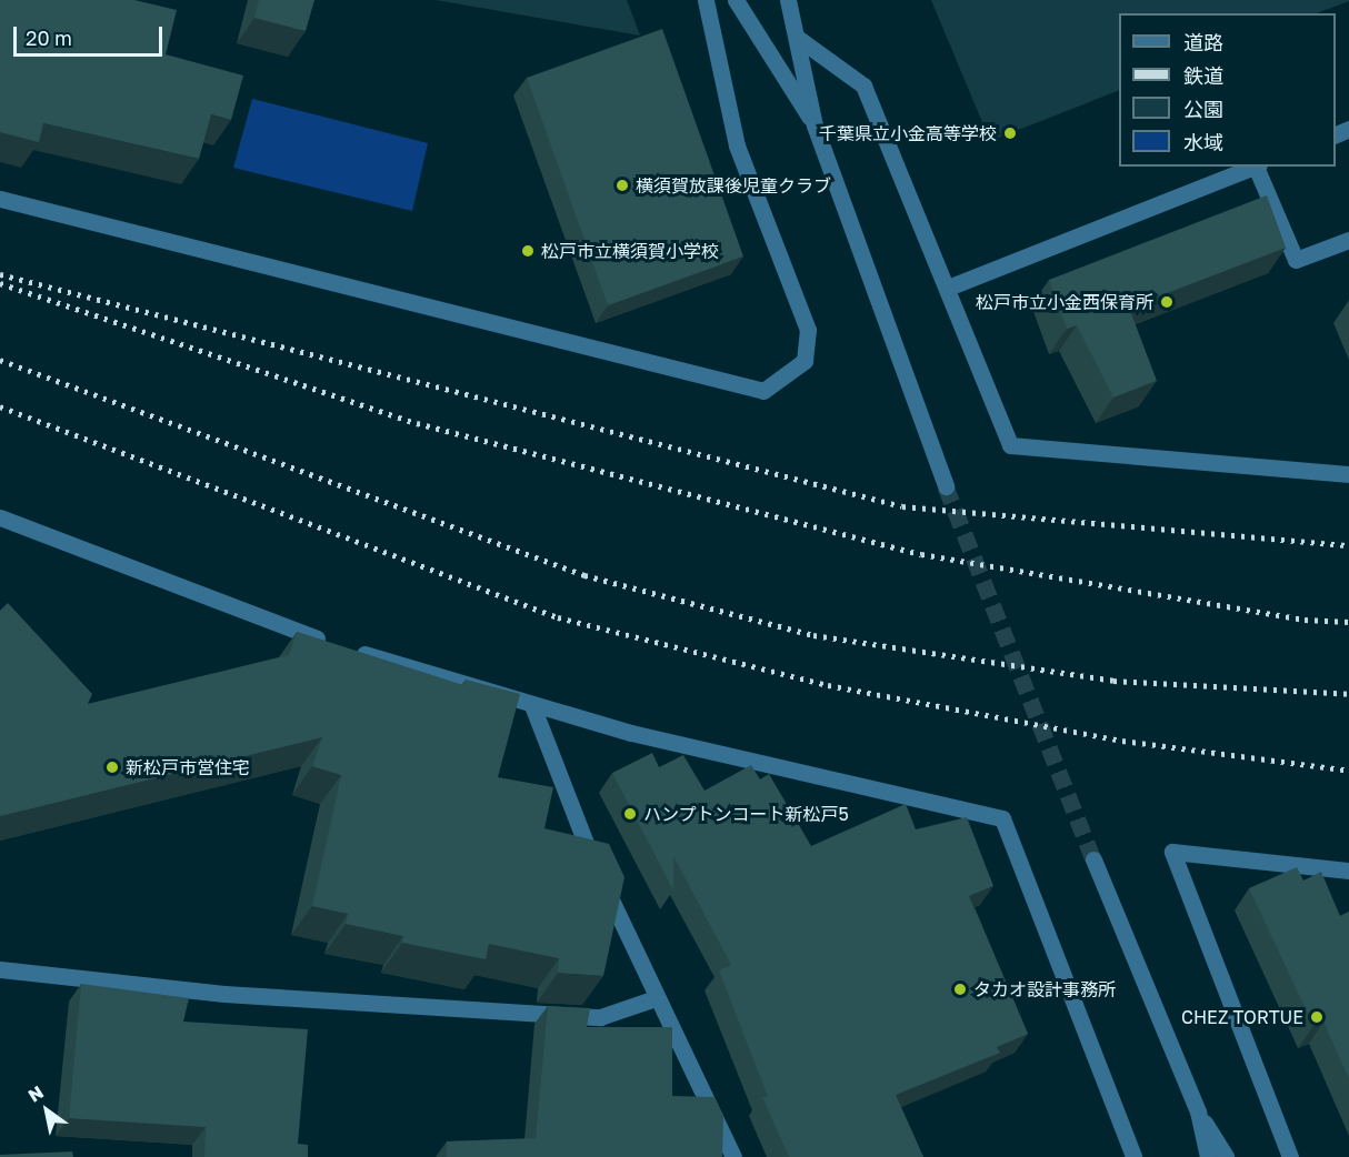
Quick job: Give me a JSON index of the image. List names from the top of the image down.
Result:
{
  "places": [
    "千葉県立小金高等学校",
    "横須賀放課後児童クラブ",
    "松戸市立横須賀小学校",
    "松戸市立小金西保育所",
    "新松戸市営住宅",
    "ハンプトンコート新松戸5",
    "タカオ設計事務所",
    "CHEZ TORTUE"
  ],
  "legend": [
    "道路",
    "鉄道",
    "公園",
    "水域"
  ],
  "scale_bar": "20 m",
  "north": "top left"
}
